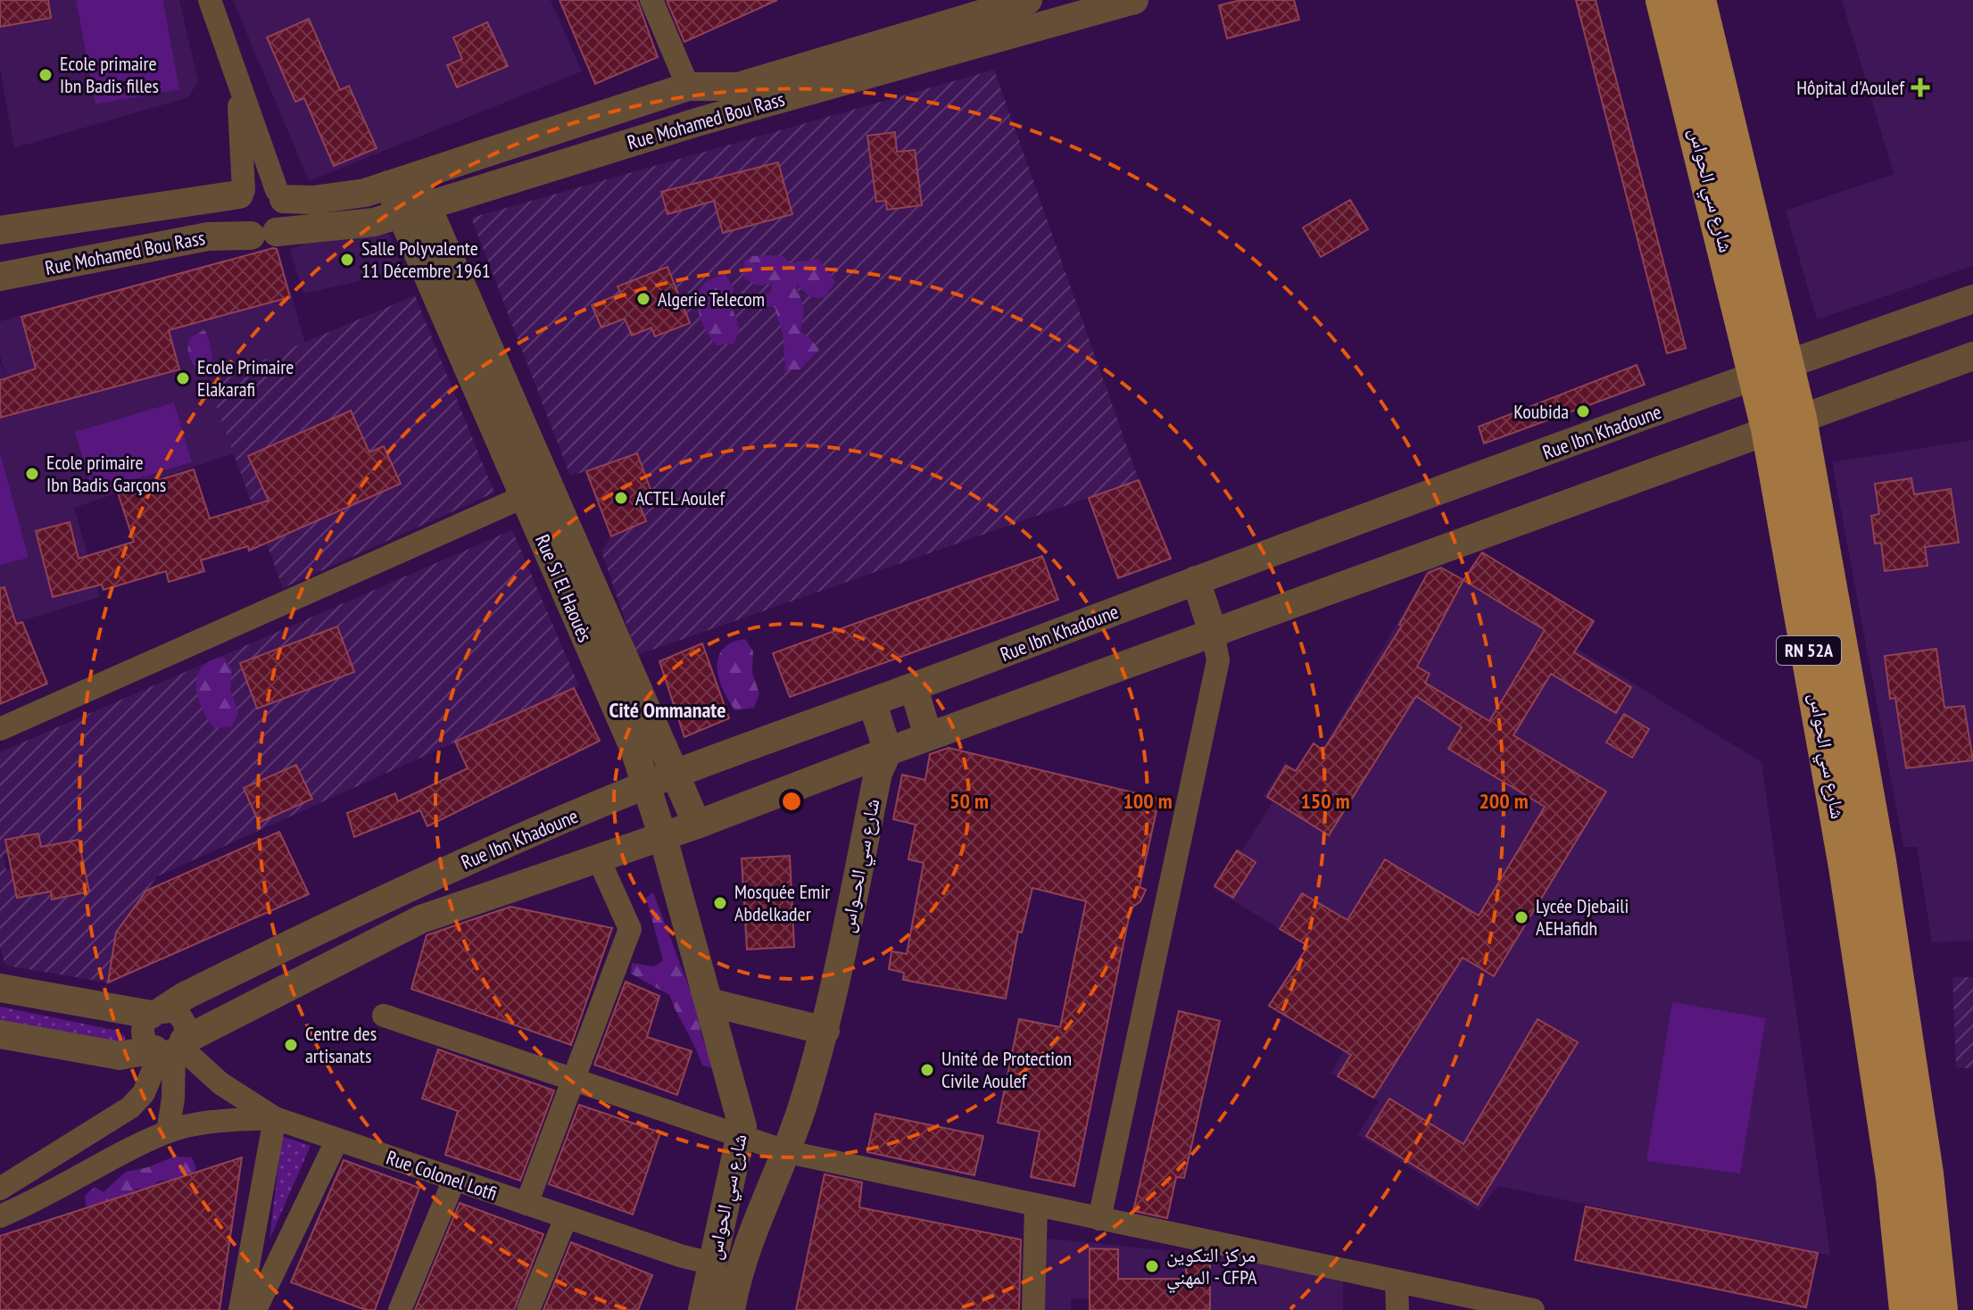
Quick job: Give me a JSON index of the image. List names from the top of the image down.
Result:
{
  "streets": {
    "main road": ["شارع سي الحواس", "RN 52A"],
    "street": [
      "Rue Mohamed Bou Rass",
      "Rue Ibn Khadoune",
      "Rue Si El Haouès",
      "شارع سي الحــواس",
      "Rue Colonel Lotfi"
    ]
  },
  "crossings": [
    ["Rue Mohamed Bou Rass", "Rue Si El Haouès"],
    ["شارع سي الحواس", "Rue Ibn Khadoune"],
    ["شارع سي الحواس", "Rue Si El Haouès"],
    ["شارع سي الحواس", "شارع سي الحــواس"],
    ["شارع سي الحواس", "Rue Colonel Lotfi"],
    ["Rue Ibn Khadoune", "Rue Si El Haouès"],
    ["Rue Ibn Khadoune", "شارع سي الحــواس"]
  ],
  "districts": ["Cité Ommanate"],
  "places": {
    "other": [
      "Ecole primaire Ibn Badis filles",
      "Salle Polyvalente 11 Décembre 1961",
      "Algerie Telecom",
      "Ecole Primaire Elakarafi",
      "Koubida",
      "Ecole primaire Ibn Badis Garçons",
      "ACTEL Aoulef",
      "Mosquée Emir Abdelkader",
      "Lycée Djebaili AEHafidh",
      "Centre des artisanats",
      "Unité de Protection Civile Aoulef",
      "مركز التكوين المهني - CFPA"
    ],
    "health": ["Hôpital d'Aoulef"]
  },
  "rings": [
    "50 m",
    "100 m",
    "150 m",
    "200 m"
  ]
}
